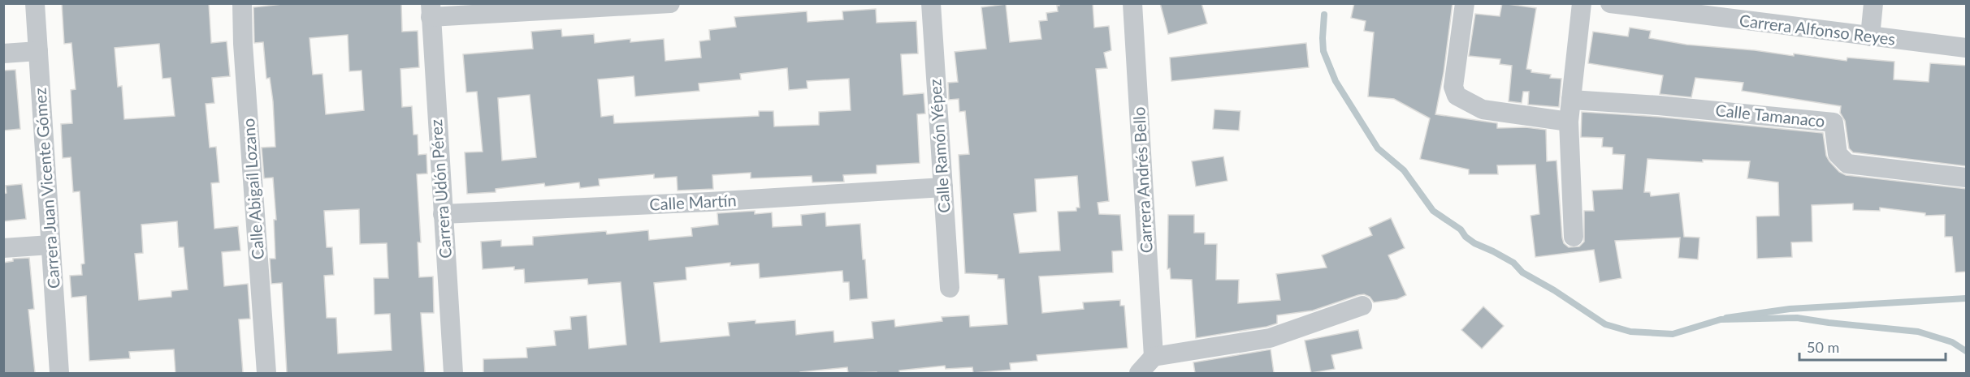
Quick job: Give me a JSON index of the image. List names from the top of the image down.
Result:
{
  "streets": {
    "street": [
      "Carrera Alfonso Reyes",
      "Calle Tamanaco",
      "Calle Ramón Yépez",
      "Carrera Andrés Bello",
      "Carrera Juan Vicente Gómez",
      "Calle Abigaíl Lozano",
      "Carrera Udón Pérez",
      "Calle Martín"
    ]
  },
  "crossings": [
    ["Calle Ramón Yépez", "Calle Martín"],
    ["Carrera Udón Pérez", "Calle Martín"]
  ],
  "scale_bar": "50 m"
}
